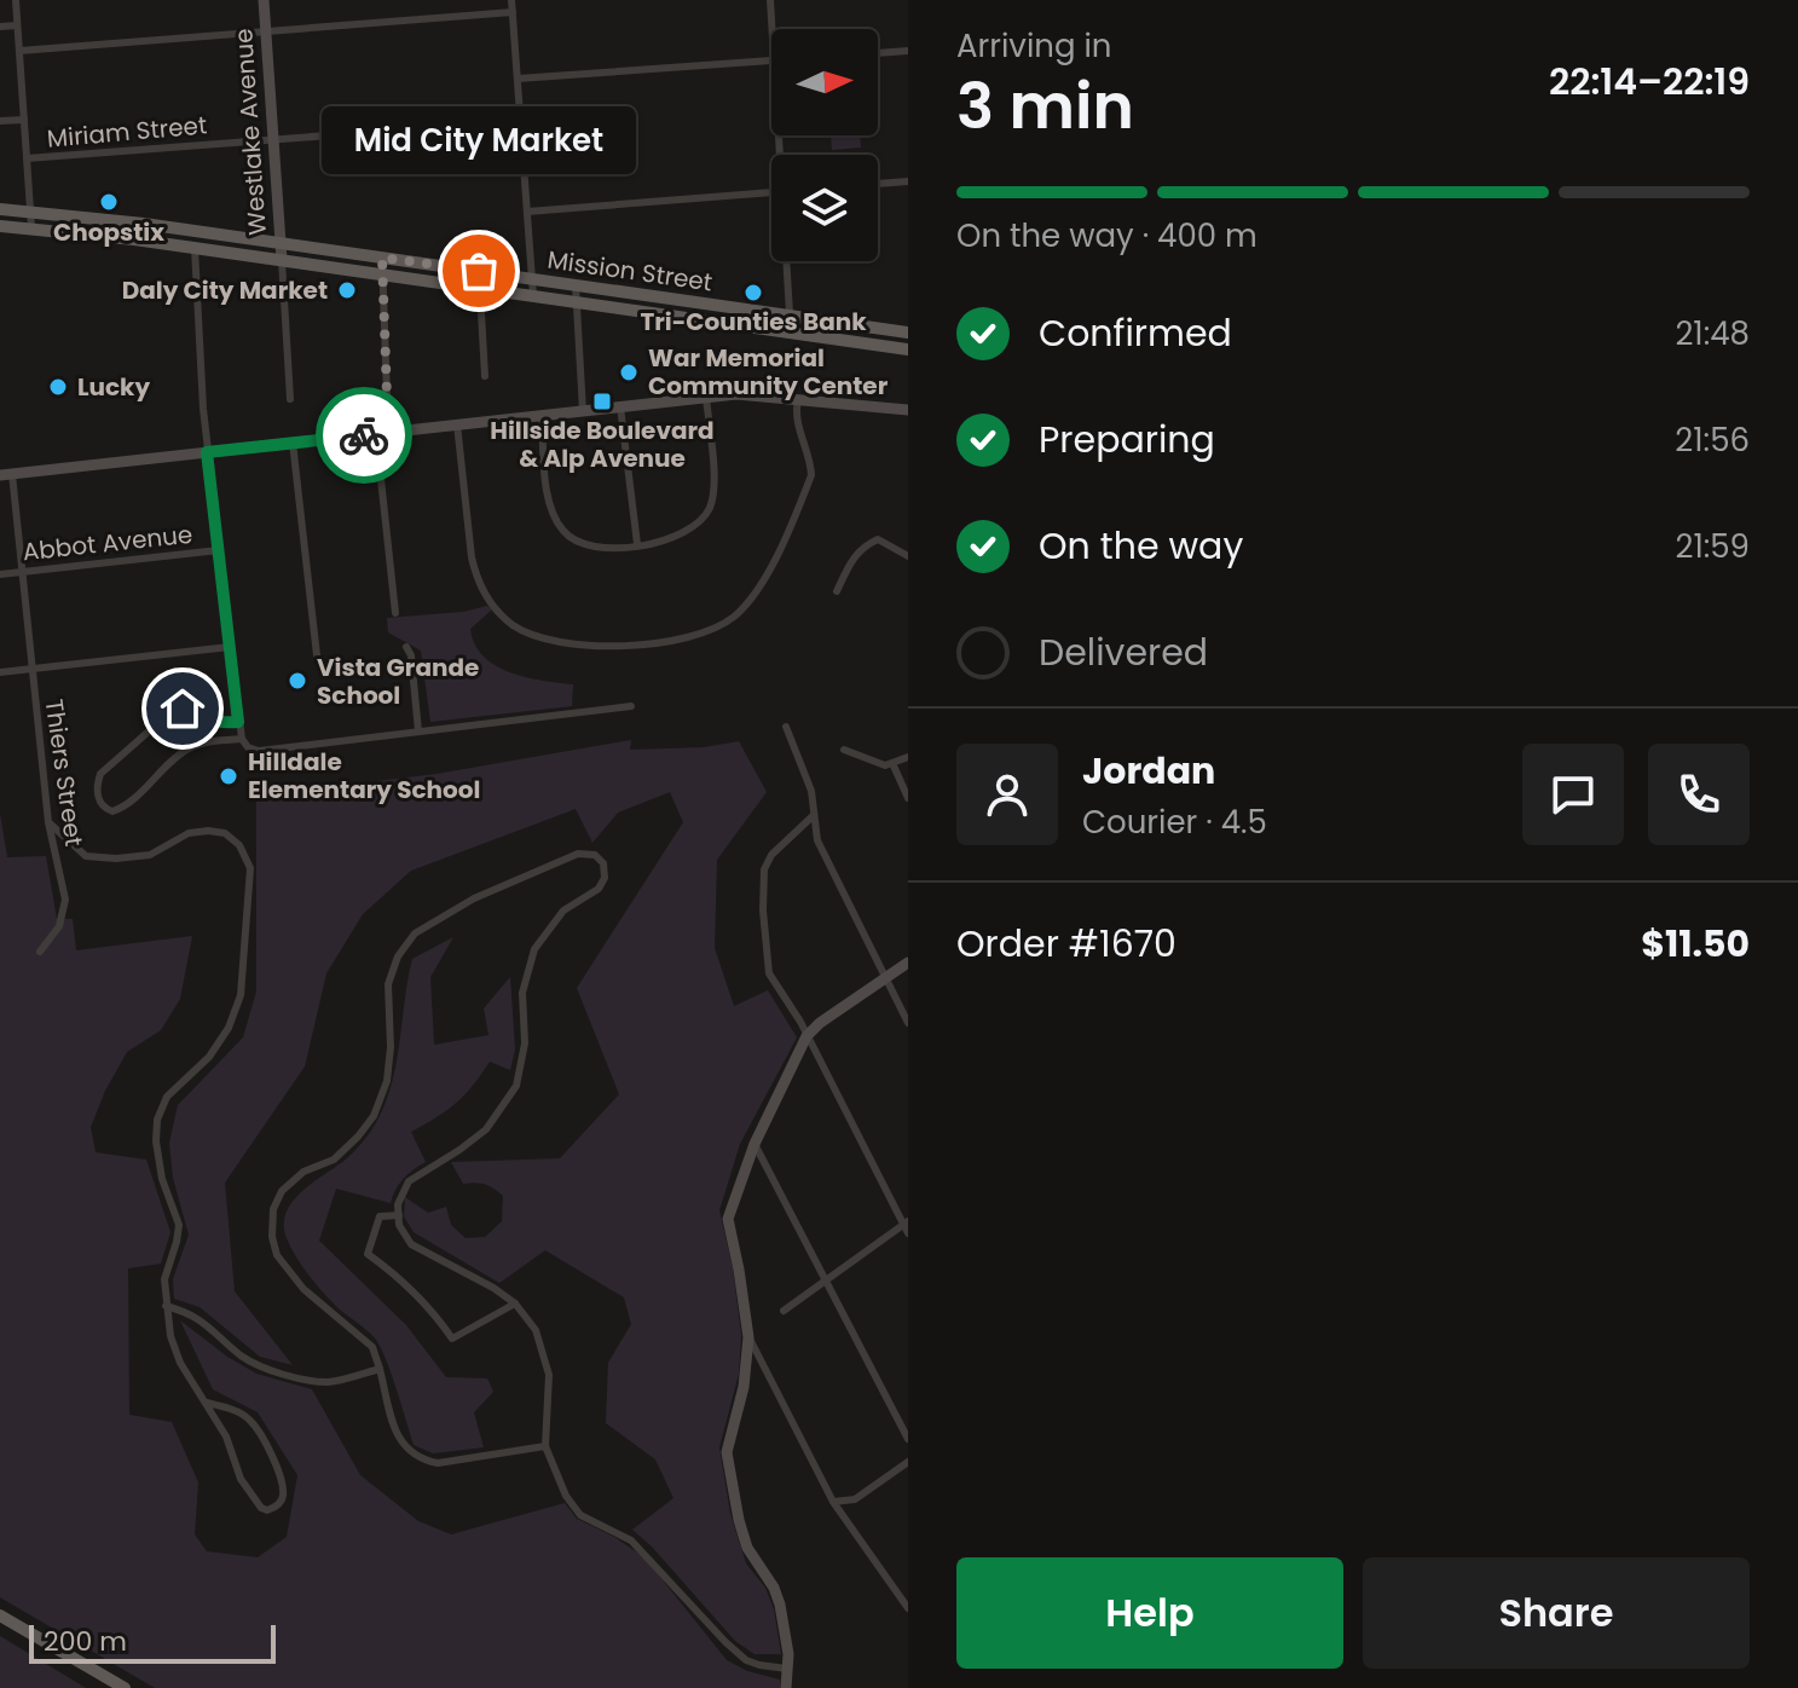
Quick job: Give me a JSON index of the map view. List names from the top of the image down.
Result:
{
  "streets": {
    "main road": ["Mission Street"],
    "street": [
      "Miriam Street",
      "Westlake Avenue",
      "Abbot Avenue",
      "Thiers Street"
    ]
  },
  "crossings": [
    ["Miriam Street", "Westlake Avenue"],
    ["Westlake Avenue", "Mission Street"],
    ["Abbot Avenue", "Thiers Street"]
  ],
  "places": {
    "other": [
      "Chopstix",
      "Mid City Market",
      "Daly City Market",
      "Tri-Counties Bank",
      "War Memorial Community Center",
      "Lucky",
      "Vista Grande School",
      "Hilldale Elementary School"
    ],
    "transit": ["Hillside Boulevard & Alp Avenue"]
  },
  "scale_bar": "200 m",
  "north": "right",
  "page": {
    "heading": ["3 min", "Arriving in", "22:14–22:19"],
    "panel": [
      "Jordan",
      "Courier · 4.5",
      "Order #1670",
      "$11.50"
    ],
    "bubble": "Mid City Market",
    "bar": "On the way · 400 m",
    "list": [
      ["Confirmed", "21:48"],
      ["Preparing", "21:56"],
      ["On the way", "21:59"],
      "Delivered"
    ],
    "buttons": ["Help", "Share"],
    "scale": "200 m"
  }
}
